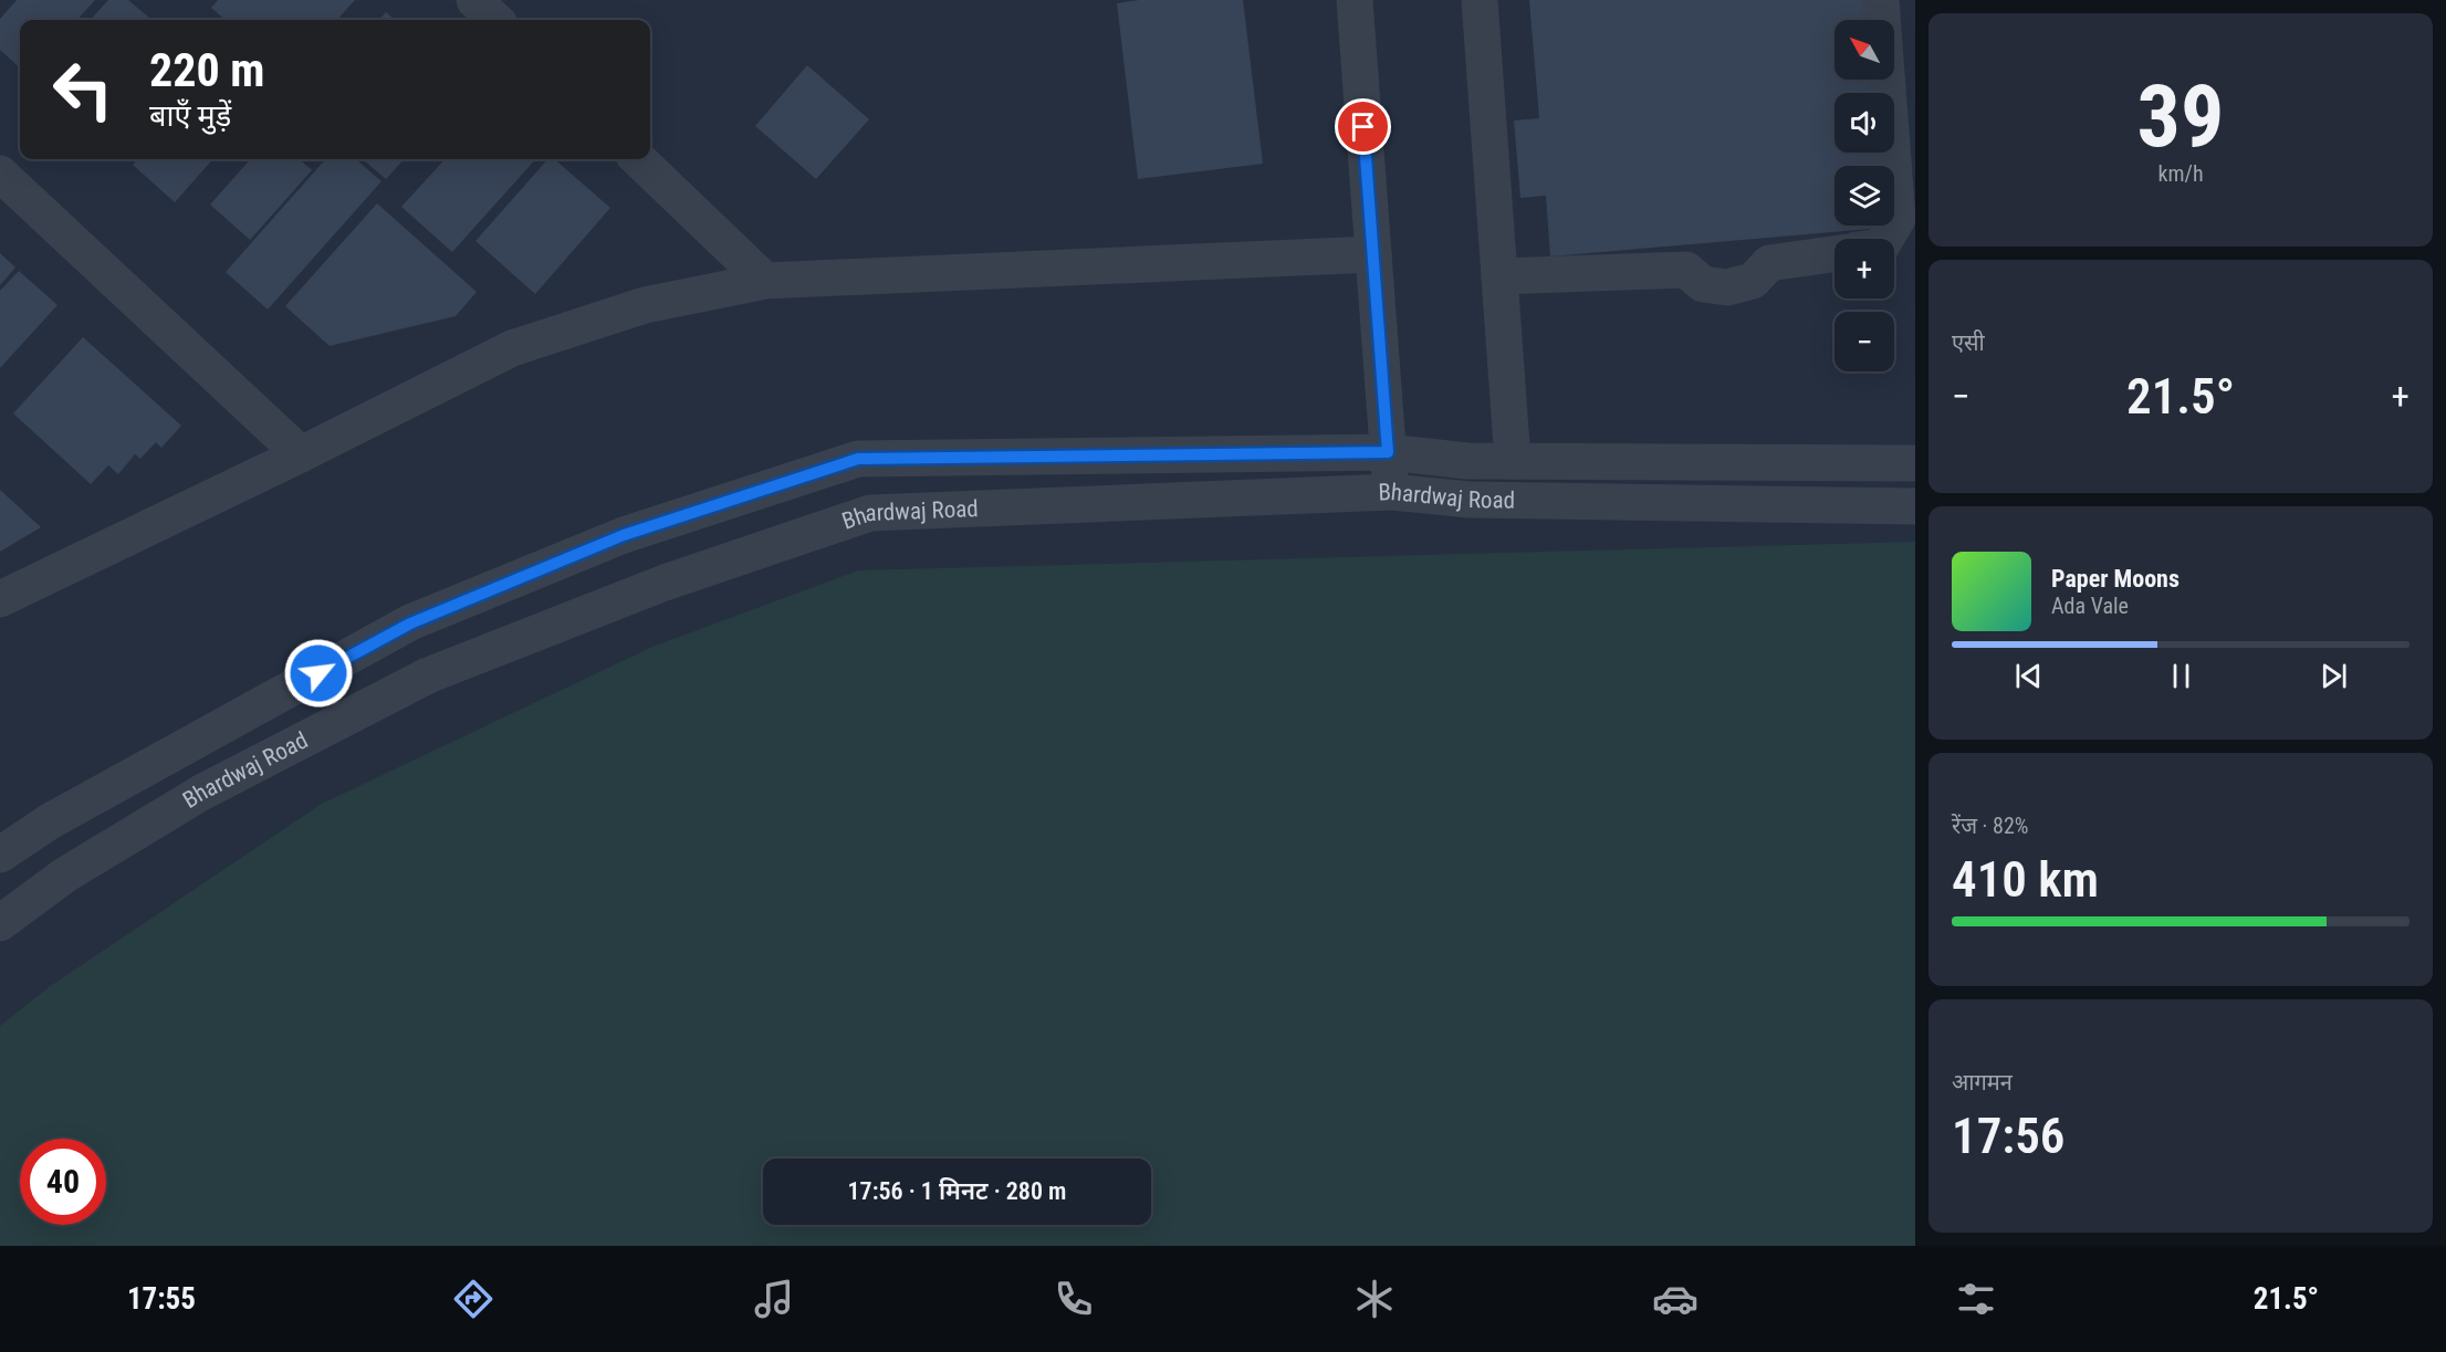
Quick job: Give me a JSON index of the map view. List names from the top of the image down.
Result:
{
  "streets": {
    "street": ["Bhardwaj Road"]
  },
  "north": "top left",
  "page": {
    "tile": [
      ["39", "km/h"],
      "एसी",
      ["रेंज · 82%", "410 km"],
      ["आगमन", "17:56"]
    ],
    "map_buttons": ["+", "−"],
    "turn": ["220 m", "बाएँ मुड़ें"],
    "heat": ["−", "21.5°", "+"],
    "song": ["Paper Moons", "Ada Vale"],
    "limit": "40",
    "trip": "17:56 · 1 मिनट · 280 m",
    "tabs": ["17:55", "21.5°"]
  }
}
